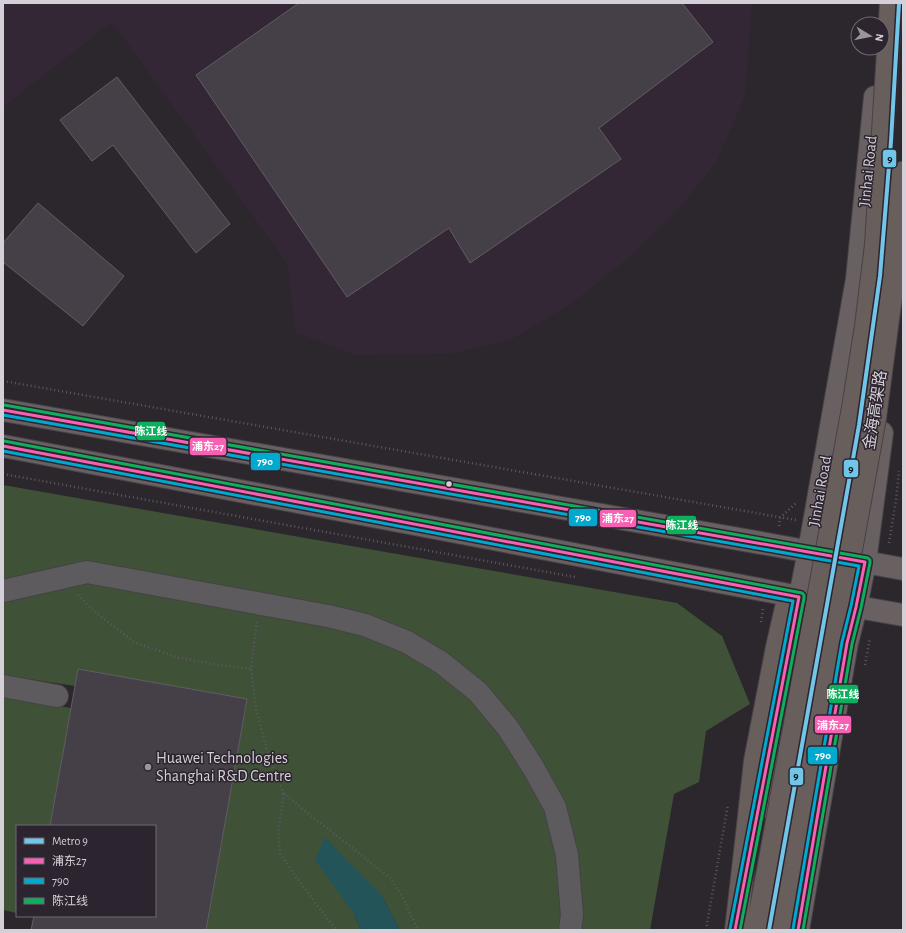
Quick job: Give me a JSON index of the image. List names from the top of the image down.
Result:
{
  "streets": {
    "highway": ["金海高架路"],
    "main road": ["Jinhai Road"]
  },
  "places": ["Huawei Technologies Shanghai R&D Centre"],
  "lines": [
    "metro line 9",
    "transit line 陈江线",
    "transit line 浦东27",
    "transit line 790"
  ],
  "legend": [
    "Metro 9",
    "浦东27",
    "790",
    "陈江线"
  ],
  "north": "right"
}
